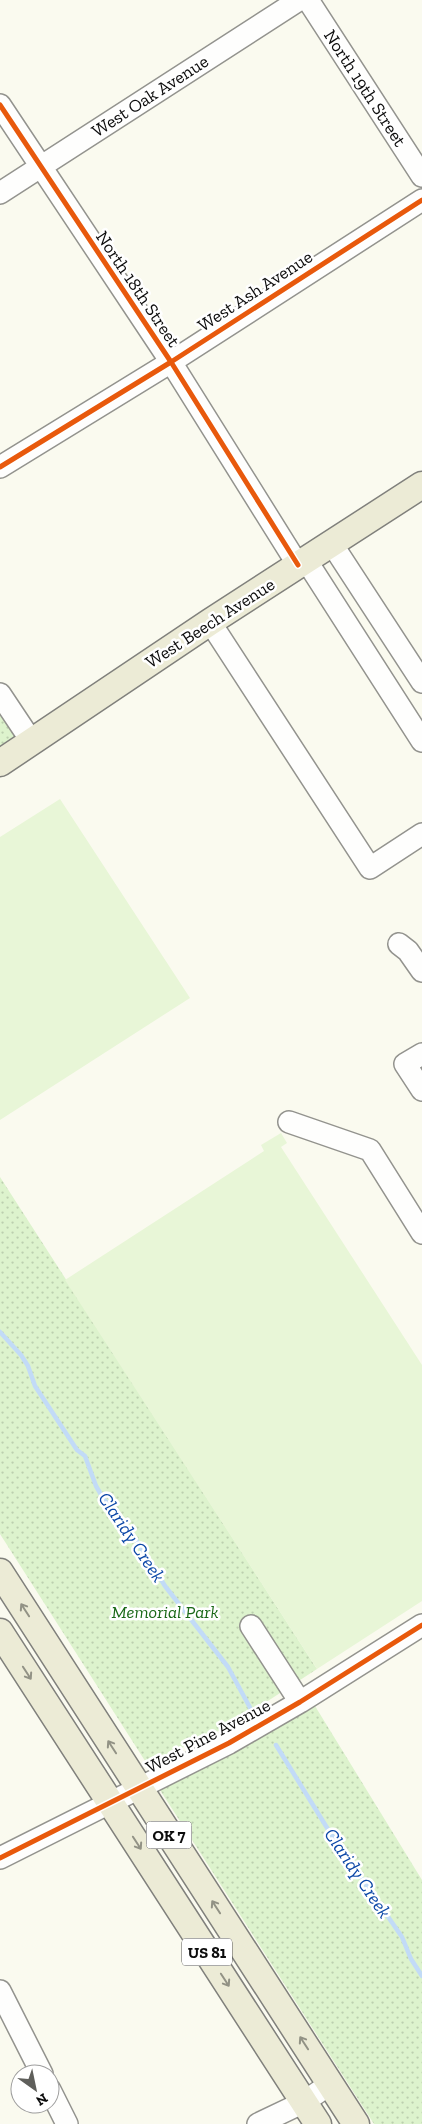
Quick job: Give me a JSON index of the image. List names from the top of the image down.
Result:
{
  "streets": {
    "main road": ["West Beech Avenue", "OK 7", "US 81"],
    "street": [
      "North 19th Street",
      "West Oak Avenue",
      "North 18th Street",
      "West Ash Avenue",
      "West Pine Avenue"
    ]
  },
  "crossings": [
    ["West Oak Avenue", "North 18th Street"],
    ["North 18th Street", "West Ash Avenue"],
    ["North 18th Street", "West Beech Avenue"],
    ["West Pine Avenue", "OK 7"],
    ["West Pine Avenue", "US 81"],
    ["OK 7", "US 81"]
  ],
  "water": ["Claridy Creek"],
  "parks": ["Memorial Park"],
  "north": "bottom right"
}
